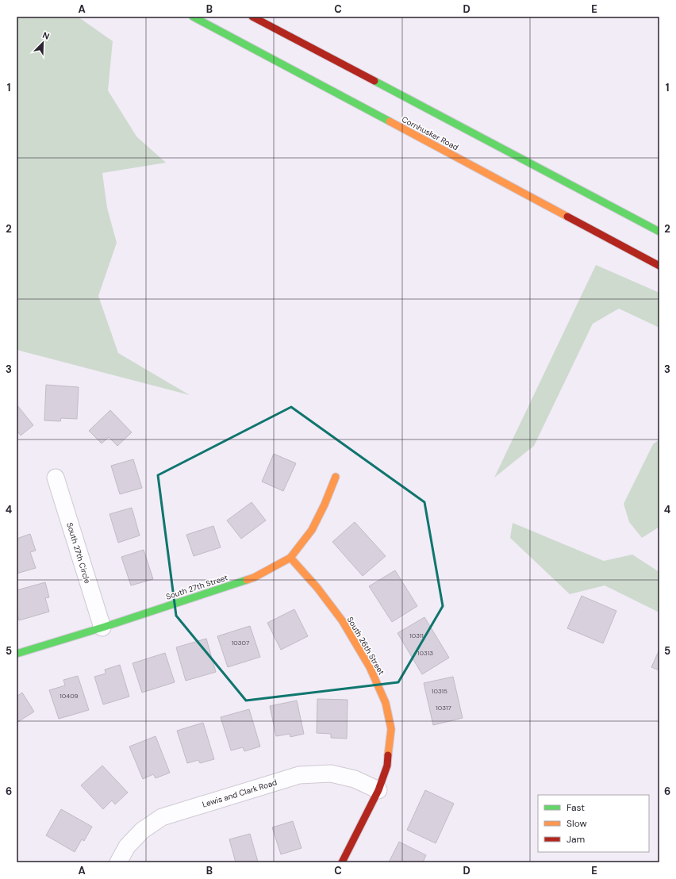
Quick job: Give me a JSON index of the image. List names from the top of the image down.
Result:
{
  "streets": {
    "main road": ["Cornhusker Road", "South 27th Street", "South 26th Street"],
    "street": ["South 27th Circle", "Lewis and Clark Road"]
  },
  "crossings": [
    ["South 27th Circle", "South 27th Street"],
    ["South 27th Street", "South 26th Street"],
    ["South 26th Street", "Lewis and Clark Road"]
  ],
  "house_numbers": [
    "10311",
    "10307",
    "10313",
    "10315",
    "10409",
    "10317"
  ],
  "legend": ["Fast", "Slow", "Jam"],
  "north": "top right",
  "grid": {
    "columns": [
      "A",
      "B",
      "C",
      "D",
      "E"
    ],
    "rows": [
      "1",
      "2",
      "3",
      "4",
      "5",
      "6"
    ]
  }
}
